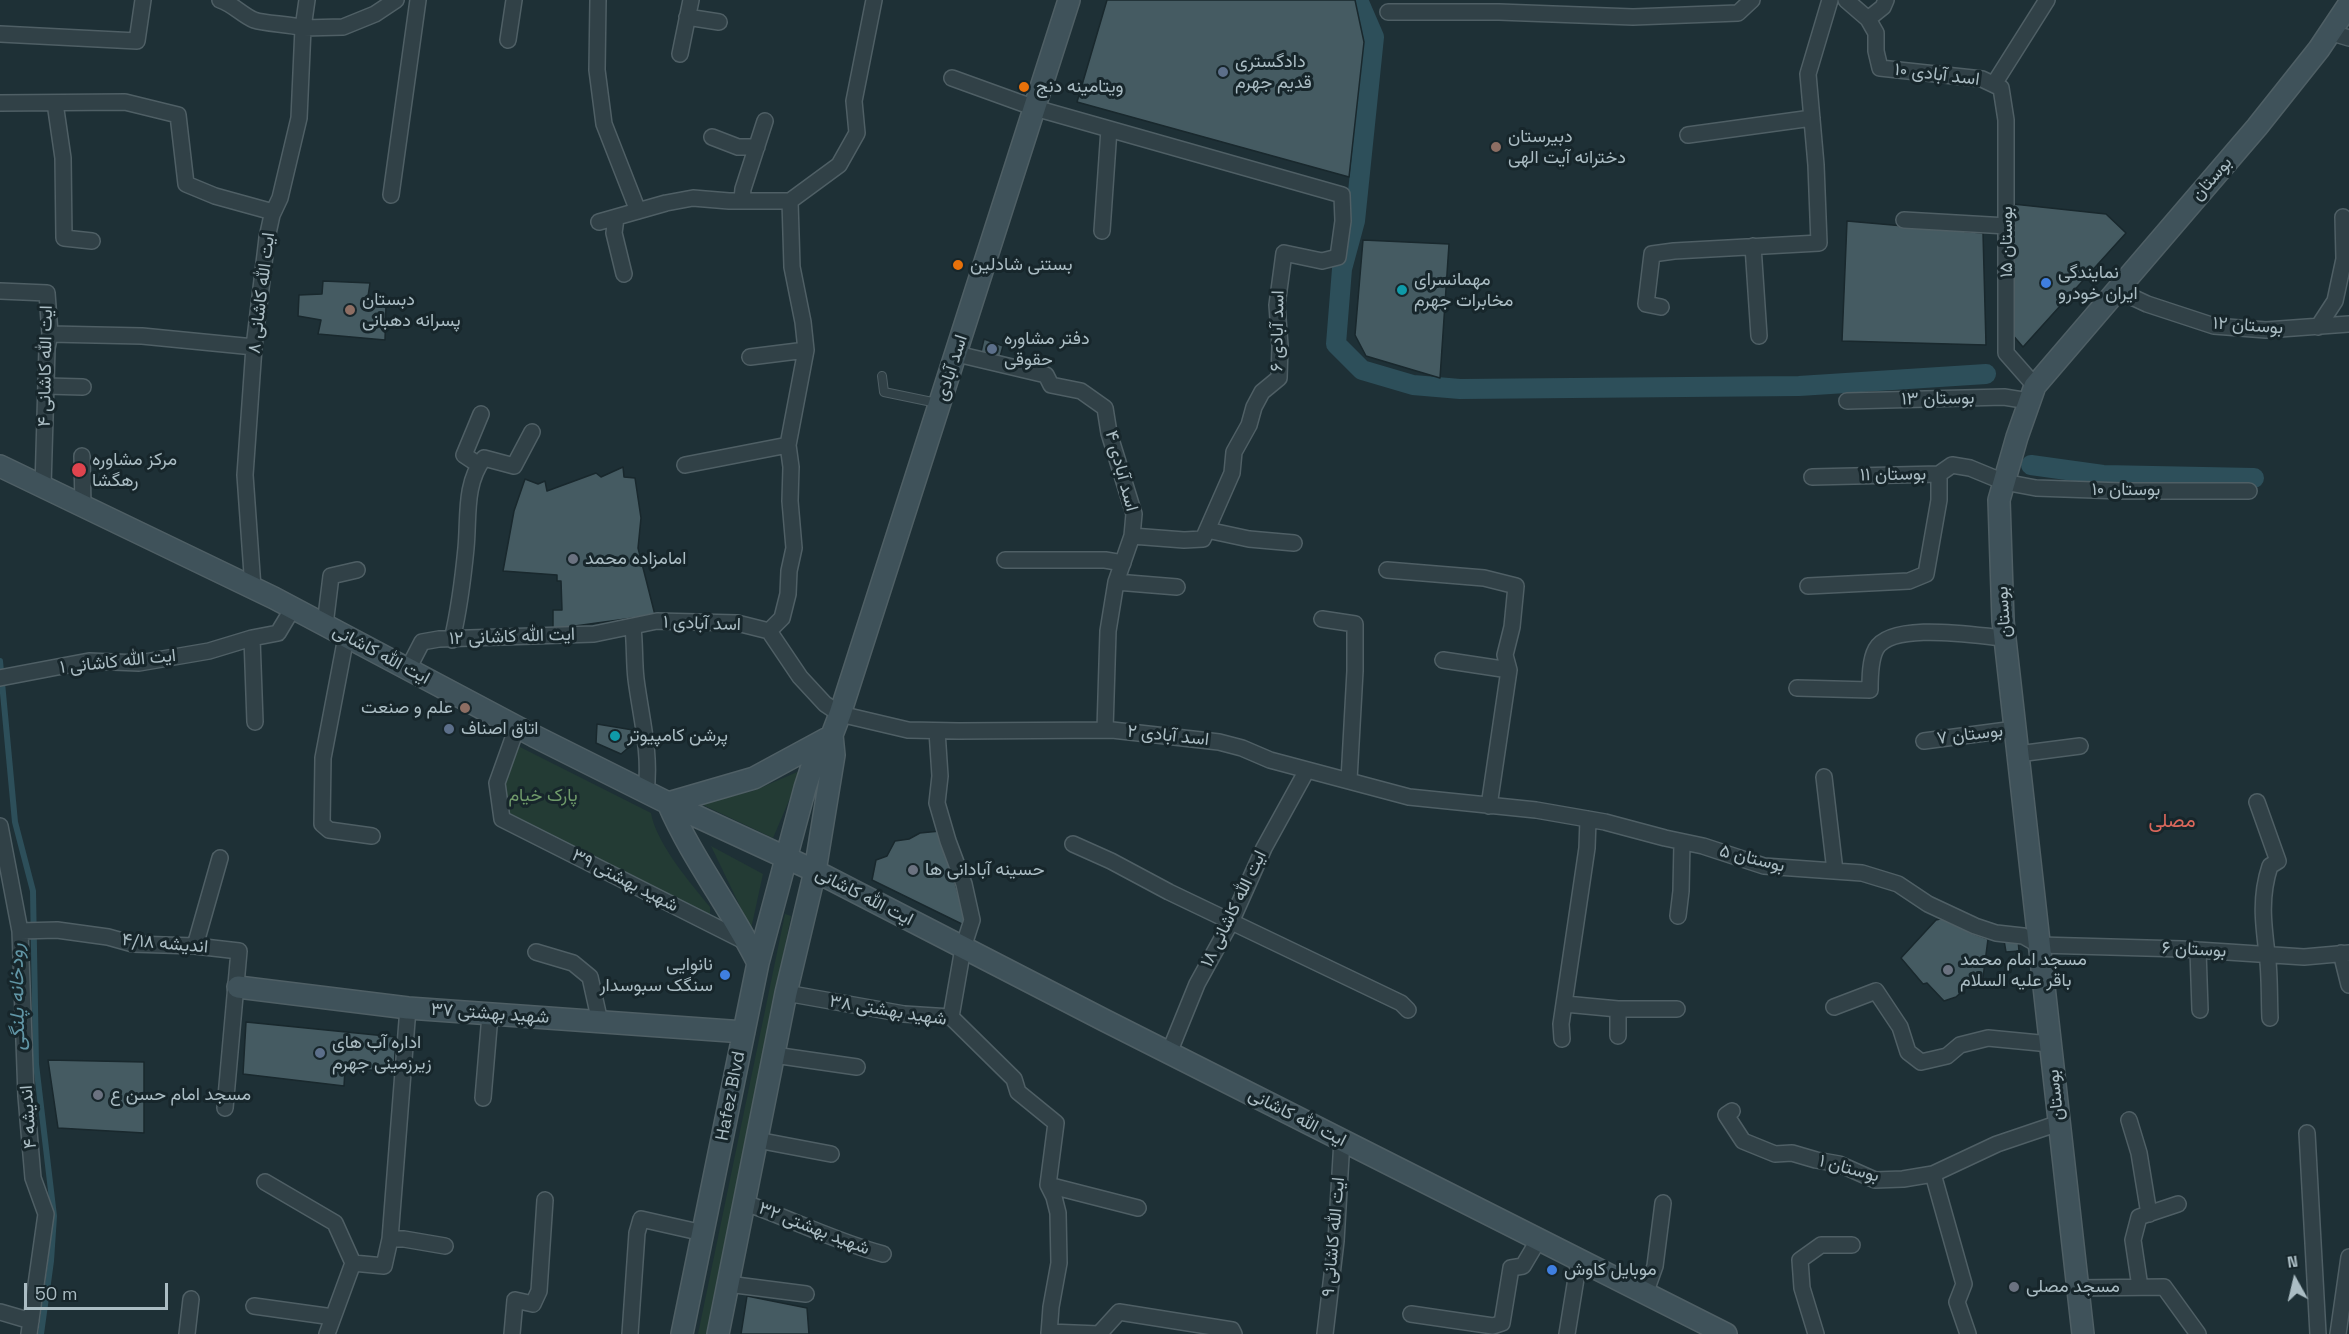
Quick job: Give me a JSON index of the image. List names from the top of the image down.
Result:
{
  "streets": {
    "main road": [
      "بوستان",
      "اسد آبادی",
      "ایت الله کاشانی",
      "شهید بهشتی ۳۷",
      "Hafez Blvd"
    ],
    "street": [
      "اسد آبادی ۱۰",
      "بوستان ۱۵",
      "ایت الله کاشانی ۸",
      "۱۲ بوستان",
      "اسد آبادی ۶",
      "ایت الله کاشانی ۴",
      "بوستان ۱۳",
      "اسد آبادی ۴",
      "بوستان ۱۱",
      "بوستان ۱۰",
      "اسد آبادی ۱",
      "ایت الله کاشانی ۱۲",
      "ایت الله کاشانی ۱",
      "بوستان ۷",
      "اسد آبادی ۲",
      "بوستان ۵",
      "شهید بهشتی ۳۹",
      "ایت الله کاشانی ۱۸",
      "اندیشه ۴/۱۸",
      "بوستان ۶",
      "شهید بهشتی ۳۸",
      "اندیشه ۴",
      "بوستان ۱",
      "شهید بهشتی ۳۲",
      "ایت الله کاشانی ۹"
    ]
  },
  "crossings": [
    ["اسد آبادی ۱۰", "بوستان ۱۵"],
    ["بوستان", "بوستان ۱۵"],
    ["بوستان", "۱۲ بوستان"],
    ["بوستان", "بوستان ۱۳"],
    ["بوستان", "بوستان ۱۱"],
    ["بوستان", "بوستان ۱۰"],
    ["بوستان", "بوستان ۷"],
    ["بوستان", "بوستان ۵"],
    ["بوستان", "بوستان ۶"],
    ["بوستان", "بوستان ۱"],
    ["بوستان ۱۵", "بوستان ۱۳"],
    ["ایت الله کاشانی ۸", "ایت الله کاشانی"],
    ["اسد آبادی ۶", "اسد آبادی"],
    ["ایت الله کاشانی ۴", "ایت الله کاشانی"],
    ["اسد آبادی", "اسد آبادی ۴"],
    ["اسد آبادی", "ایت الله کاشانی"],
    ["اسد آبادی", "اسد آبادی ۲"],
    ["اسد آبادی", "Hafez Blvd"],
    ["اسد آبادی ۴", "اسد آبادی ۲"],
    ["بوستان ۱۱", "بوستان ۱۰"],
    ["اسد آبادی ۱", "ایت الله کاشانی ۱۲"],
    ["ایت الله کاشانی ۱۲", "ایت الله کاشانی"],
    ["ایت الله کاشانی", "ایت الله کاشانی ۱"],
    ["ایت الله کاشانی", "شهید بهشتی ۳۹"],
    ["ایت الله کاشانی", "ایت الله کاشانی ۱۸"],
    ["ایت الله کاشانی", "Hafez Blvd"],
    ["ایت الله کاشانی", "ایت الله کاشانی ۹"],
    ["اسد آبادی ۲", "بوستان ۵"],
    ["اسد آبادی ۲", "ایت الله کاشانی ۱۸"],
    ["بوستان ۵", "بوستان ۶"],
    ["اندیشه ۴/۱۸", "شهید بهشتی ۳۷"],
    ["اندیشه ۴/۱۸", "اندیشه ۴"],
    ["شهید بهشتی ۳۸", "Hafez Blvd"],
    ["شهید بهشتی ۳۷", "Hafez Blvd"],
    ["Hafez Blvd", "شهید بهشتی ۳۲"]
  ],
  "districts": ["مصلی"],
  "water": ["رودخانه پلنگی"],
  "parks": ["پارک خیام"],
  "places": [
    "دادگستری قدیم جهرم",
    "ویتامینه دنج",
    "دبیرستان دخترانه آیت الهی",
    "بستنی شادلین",
    "نمایندگی ایران خودرو",
    "مهمانسرای مخابرات جهرم",
    "دبستان پسرانه دهبانی",
    "دفتر مشاوره حقوقی",
    "مرکز مشاوره رهگشا",
    "امامزاده محمد",
    "علم و صنعت",
    "اتاق اصناف",
    "پرشن کامپیوتر",
    "حسینه آبادانی ها",
    "مسجد امام محمد باقر علیه السلام",
    "نانوایی سنگک سبوسدار",
    "اداره آب های زیرزمینی جهرم",
    "مسجد امام حسن ع",
    "موبایل کاوش",
    "مسجد مصلی"
  ],
  "scale_bar": "50 m",
  "north": "top"
}
